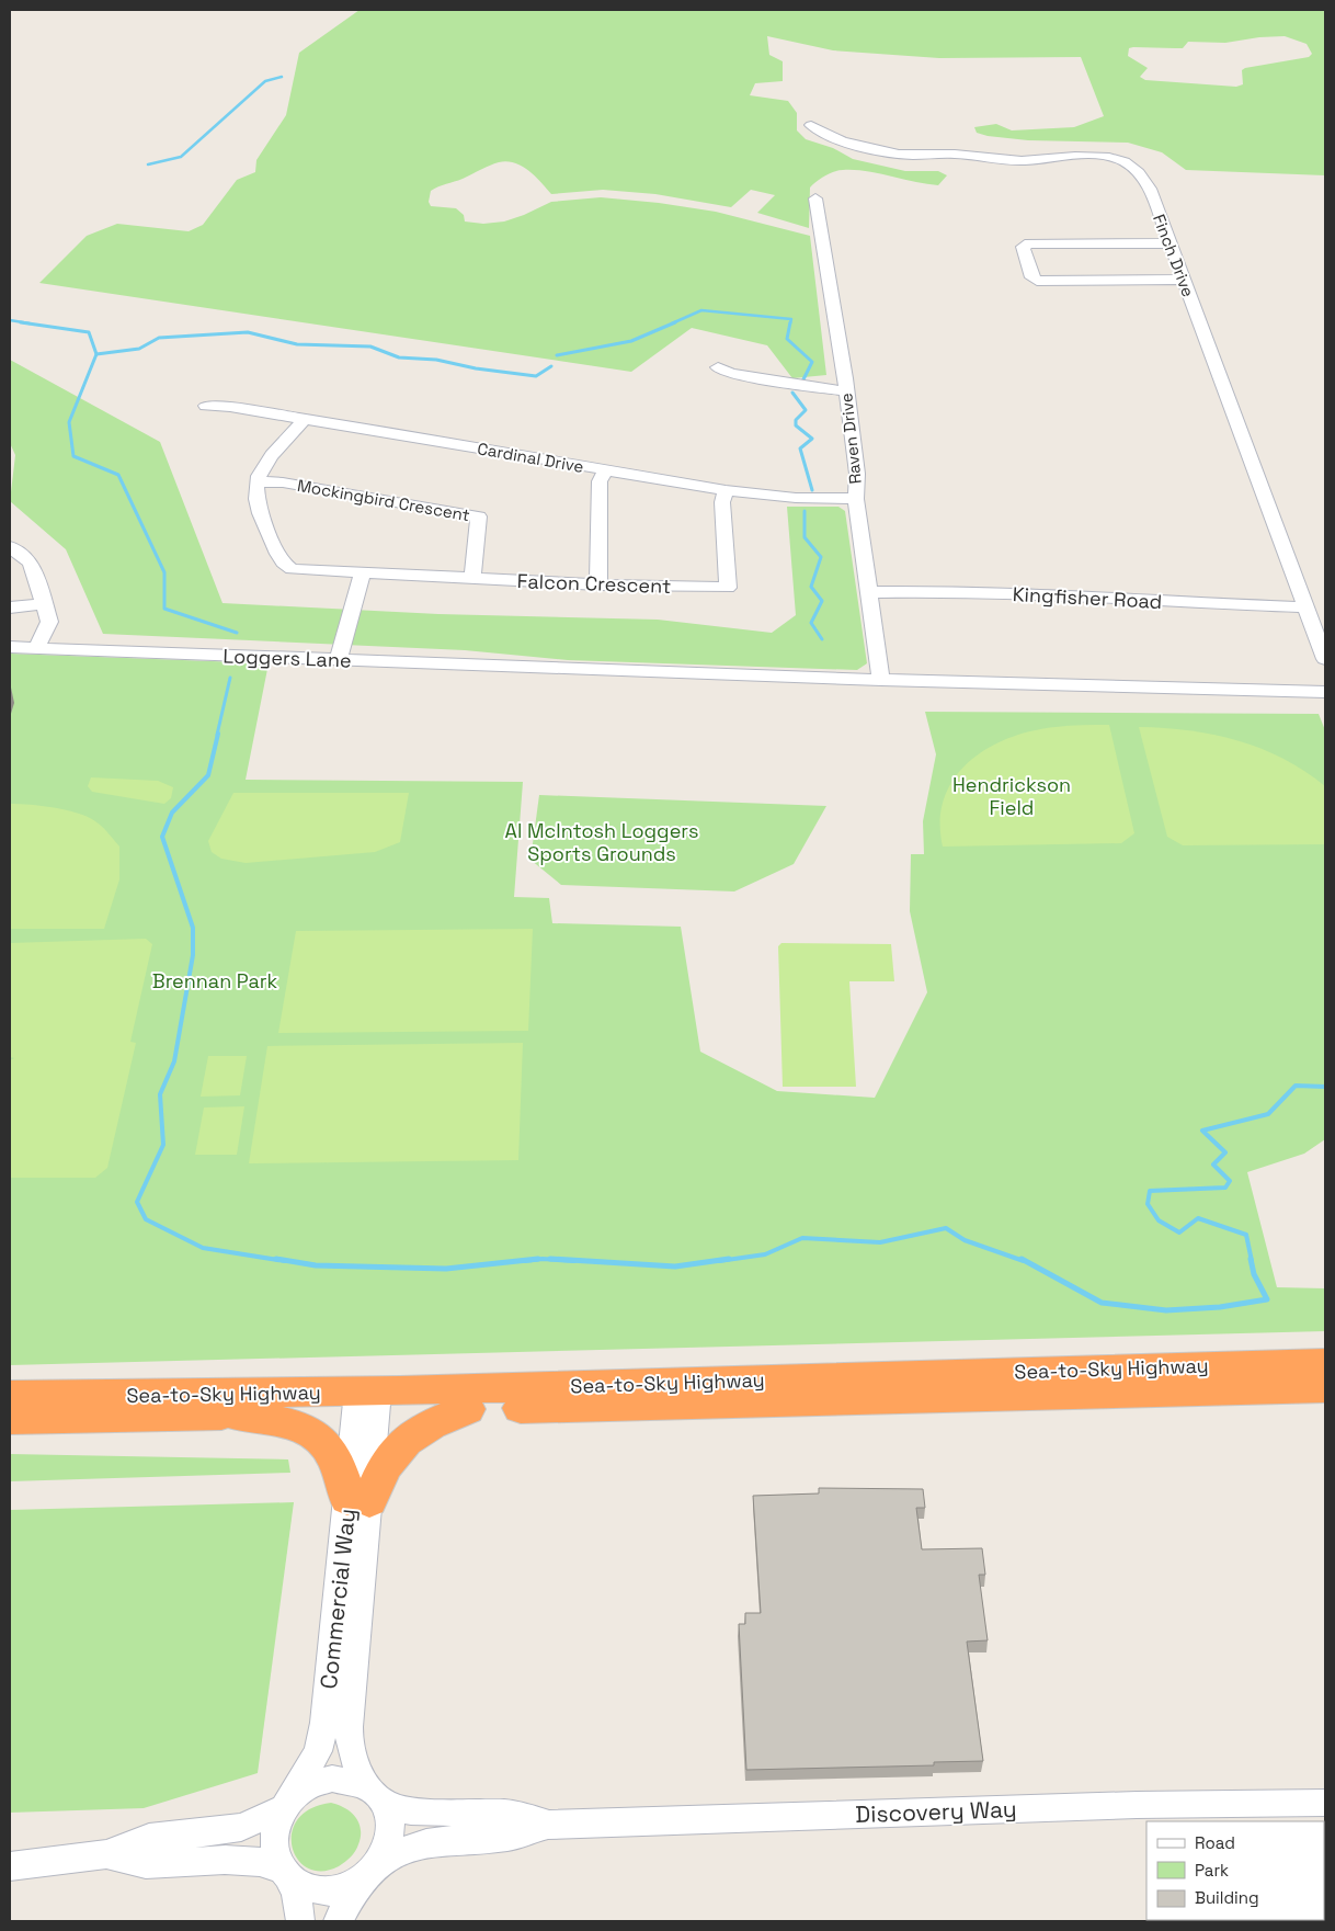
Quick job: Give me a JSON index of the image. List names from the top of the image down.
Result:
{
  "streets": {
    "highway": ["Sea-to-Sky Highway"],
    "street": [
      "Finch Drive",
      "Raven Drive",
      "Cardinal Drive",
      "Mockingbird Crescent",
      "Falcon Crescent",
      "Kingfisher Road",
      "Loggers Lane",
      "Commercial Way",
      "Discovery Way"
    ]
  },
  "crossings": [
    ["Finch Drive", "Kingfisher Road"],
    ["Raven Drive", "Cardinal Drive"],
    ["Raven Drive", "Kingfisher Road"],
    ["Raven Drive", "Loggers Lane"],
    ["Cardinal Drive", "Falcon Crescent"],
    ["Mockingbird Crescent", "Falcon Crescent"],
    ["Sea-to-Sky Highway", "Commercial Way"],
    ["Commercial Way", "Discovery Way"]
  ],
  "parks": ["Hendrickson Field", "Al McIntosh Loggers Sports Grounds", "Brennan Park"],
  "legend": ["Road", "Park", "Building"]
}
